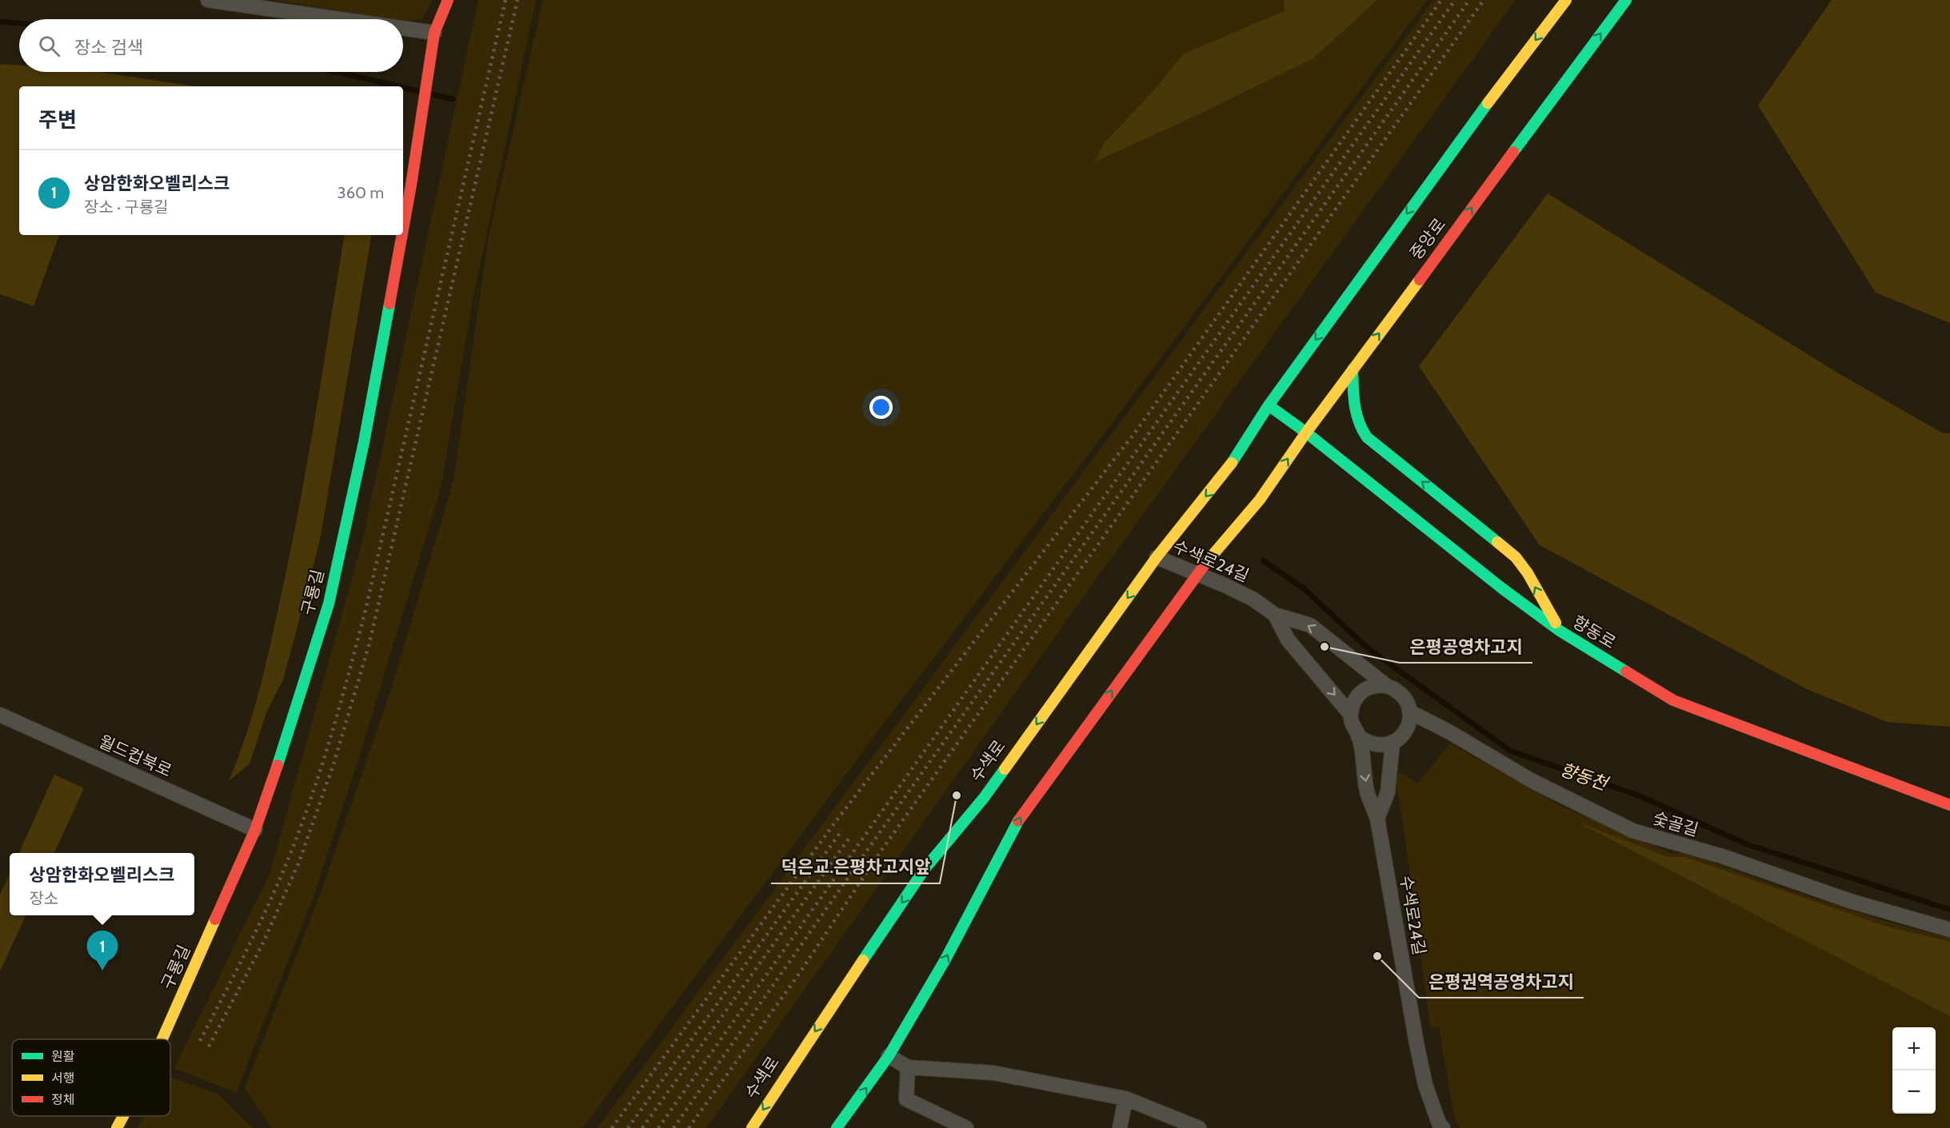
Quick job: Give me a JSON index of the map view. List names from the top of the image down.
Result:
{
  "streets": {
    "main road": [
      "중앙로",
      "구룡길",
      "향동로",
      "수색로"
    ],
    "street": ["수색로24길", "월드컵북로", "숯골길"]
  },
  "crossings": [
    ["중앙로", "수색로24길"],
    ["중앙로", "향동로"],
    ["중앙로", "수색로"],
    ["수색로24길", "수색로"],
    ["수색로24길", "숯골길"],
    ["구룡길", "월드컵북로"]
  ],
  "water": ["향동천"],
  "places": ["은평공영차고지", "덕은교.은평차고지앞", "은평권역공영차고지"],
  "legend": ["원활", "서행", "정체"],
  "page": {
    "search": "장소 검색",
    "heading": "주변",
    "list": [
      {
        "mark": "1",
        "name": "상암한화오벨리스크",
        "note": "장소 · 구룡길",
        "value": "360 m"
      }
    ],
    "popup": ["상암한화오벨리스크", "장소"],
    "pins": "1",
    "map_buttons": ["+", "−"]
  }
}
